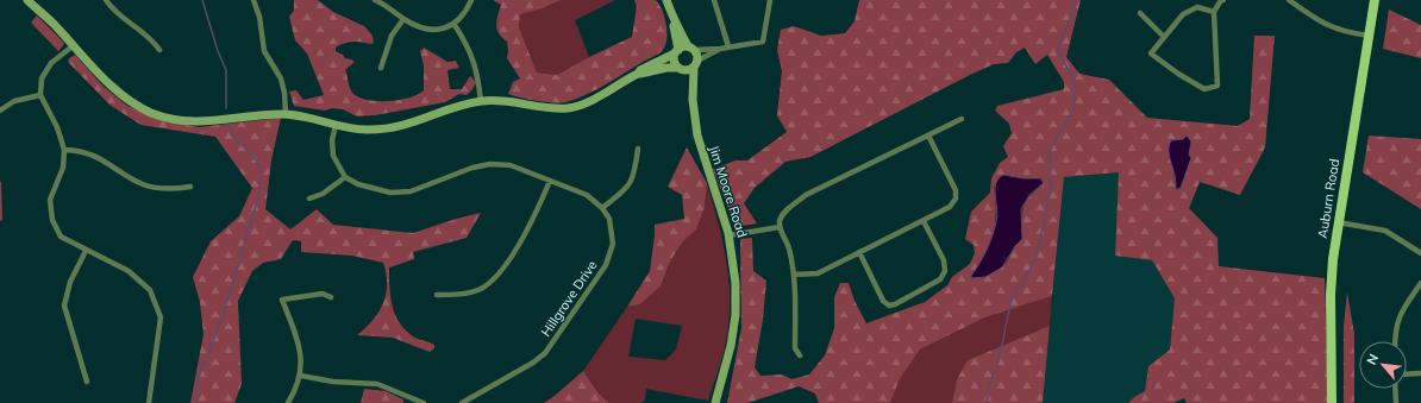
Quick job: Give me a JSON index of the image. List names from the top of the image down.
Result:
{
  "streets": {
    "main road": ["Auburn Road"],
    "street": ["Jim Moore Road", "Hillgrove Drive"]
  },
  "north": "top left"
}
